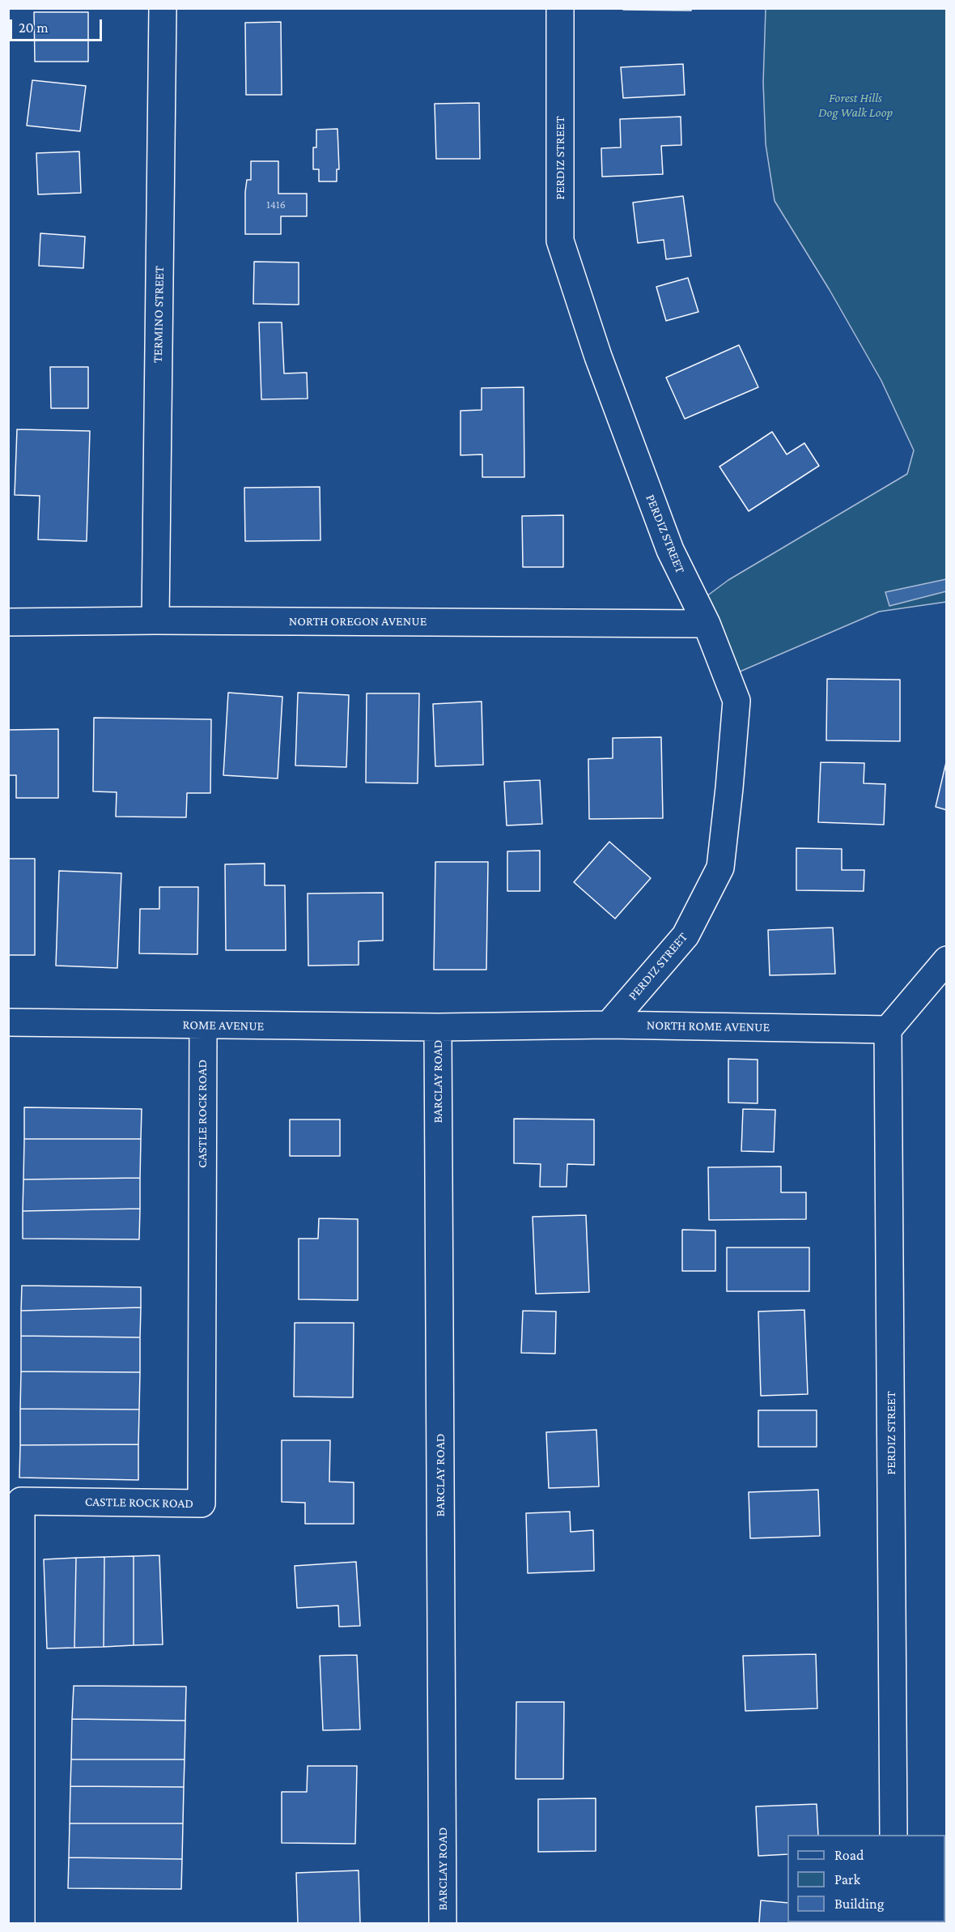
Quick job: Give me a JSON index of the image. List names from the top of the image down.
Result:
{
  "streets": {
    "street": [
      "PERDIZ STREET",
      "TERMINO STREET",
      "NORTH OREGON AVENUE",
      "ROME AVENUE",
      "NORTH ROME AVENUE",
      "BARCLAY ROAD",
      "CASTLE ROCK ROAD"
    ]
  },
  "crossings": [
    ["PERDIZ STREET", "NORTH OREGON AVENUE"],
    ["PERDIZ STREET", "NORTH ROME AVENUE"],
    ["TERMINO STREET", "NORTH OREGON AVENUE"],
    ["ROME AVENUE", "NORTH ROME AVENUE"],
    ["ROME AVENUE", "BARCLAY ROAD"],
    ["ROME AVENUE", "CASTLE ROCK ROAD"],
    ["NORTH ROME AVENUE", "BARCLAY ROAD"]
  ],
  "parks": ["Forest Hills Dog Walk Loop"],
  "house_numbers": ["1416"],
  "legend": ["Road", "Park", "Building"],
  "scale_bar": "20 m"
}
